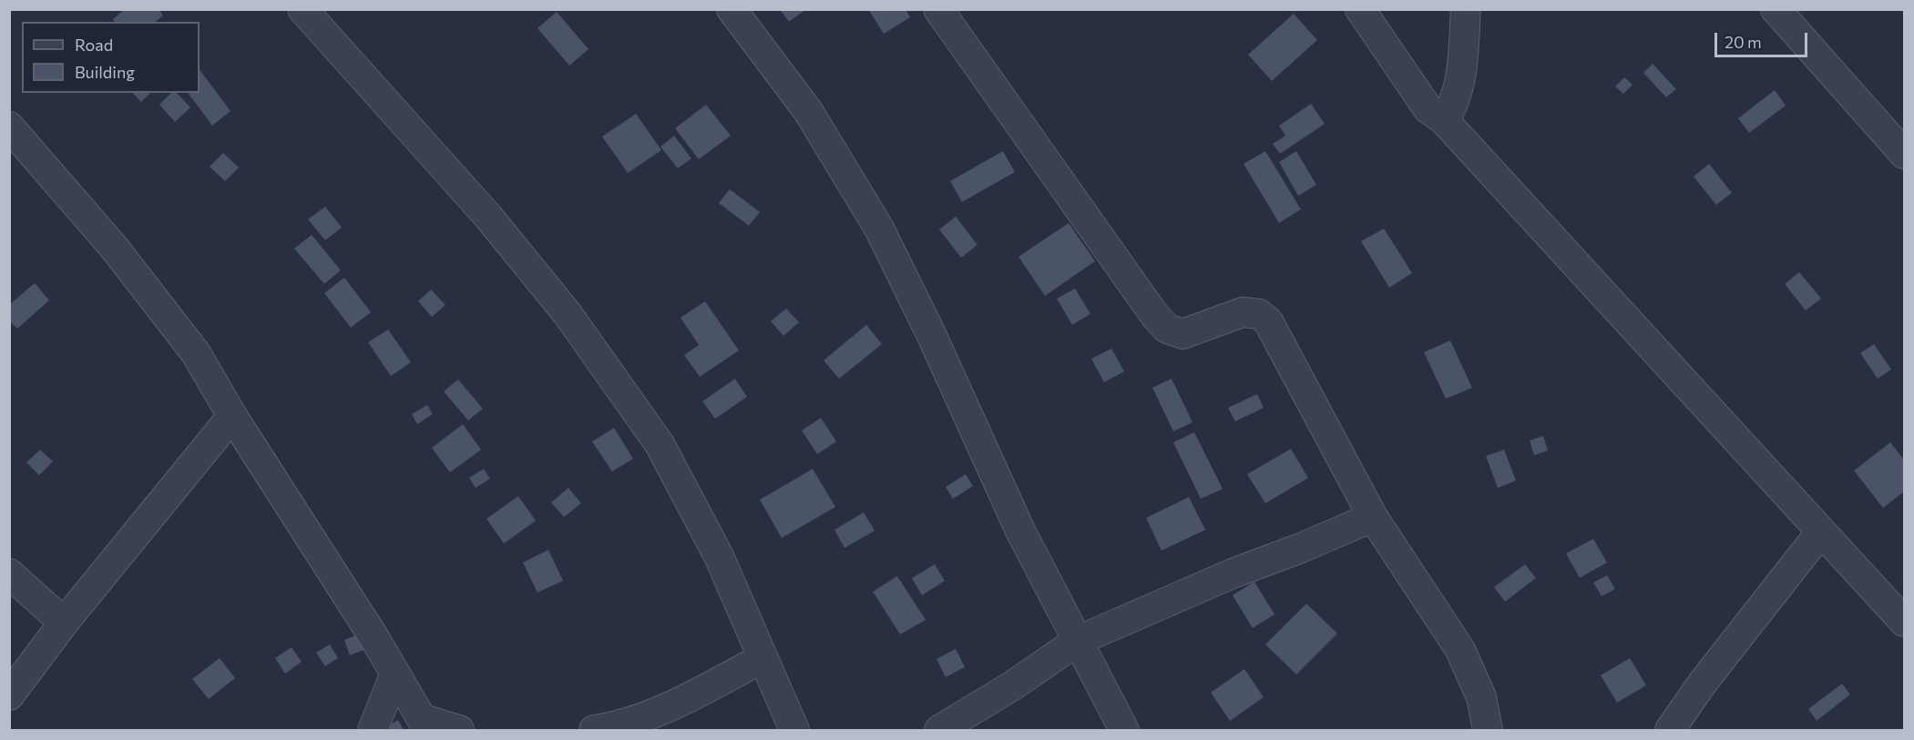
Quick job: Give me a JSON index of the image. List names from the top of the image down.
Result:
{
  "legend": ["Road", "Building"],
  "scale_bar": "20 m"
}
